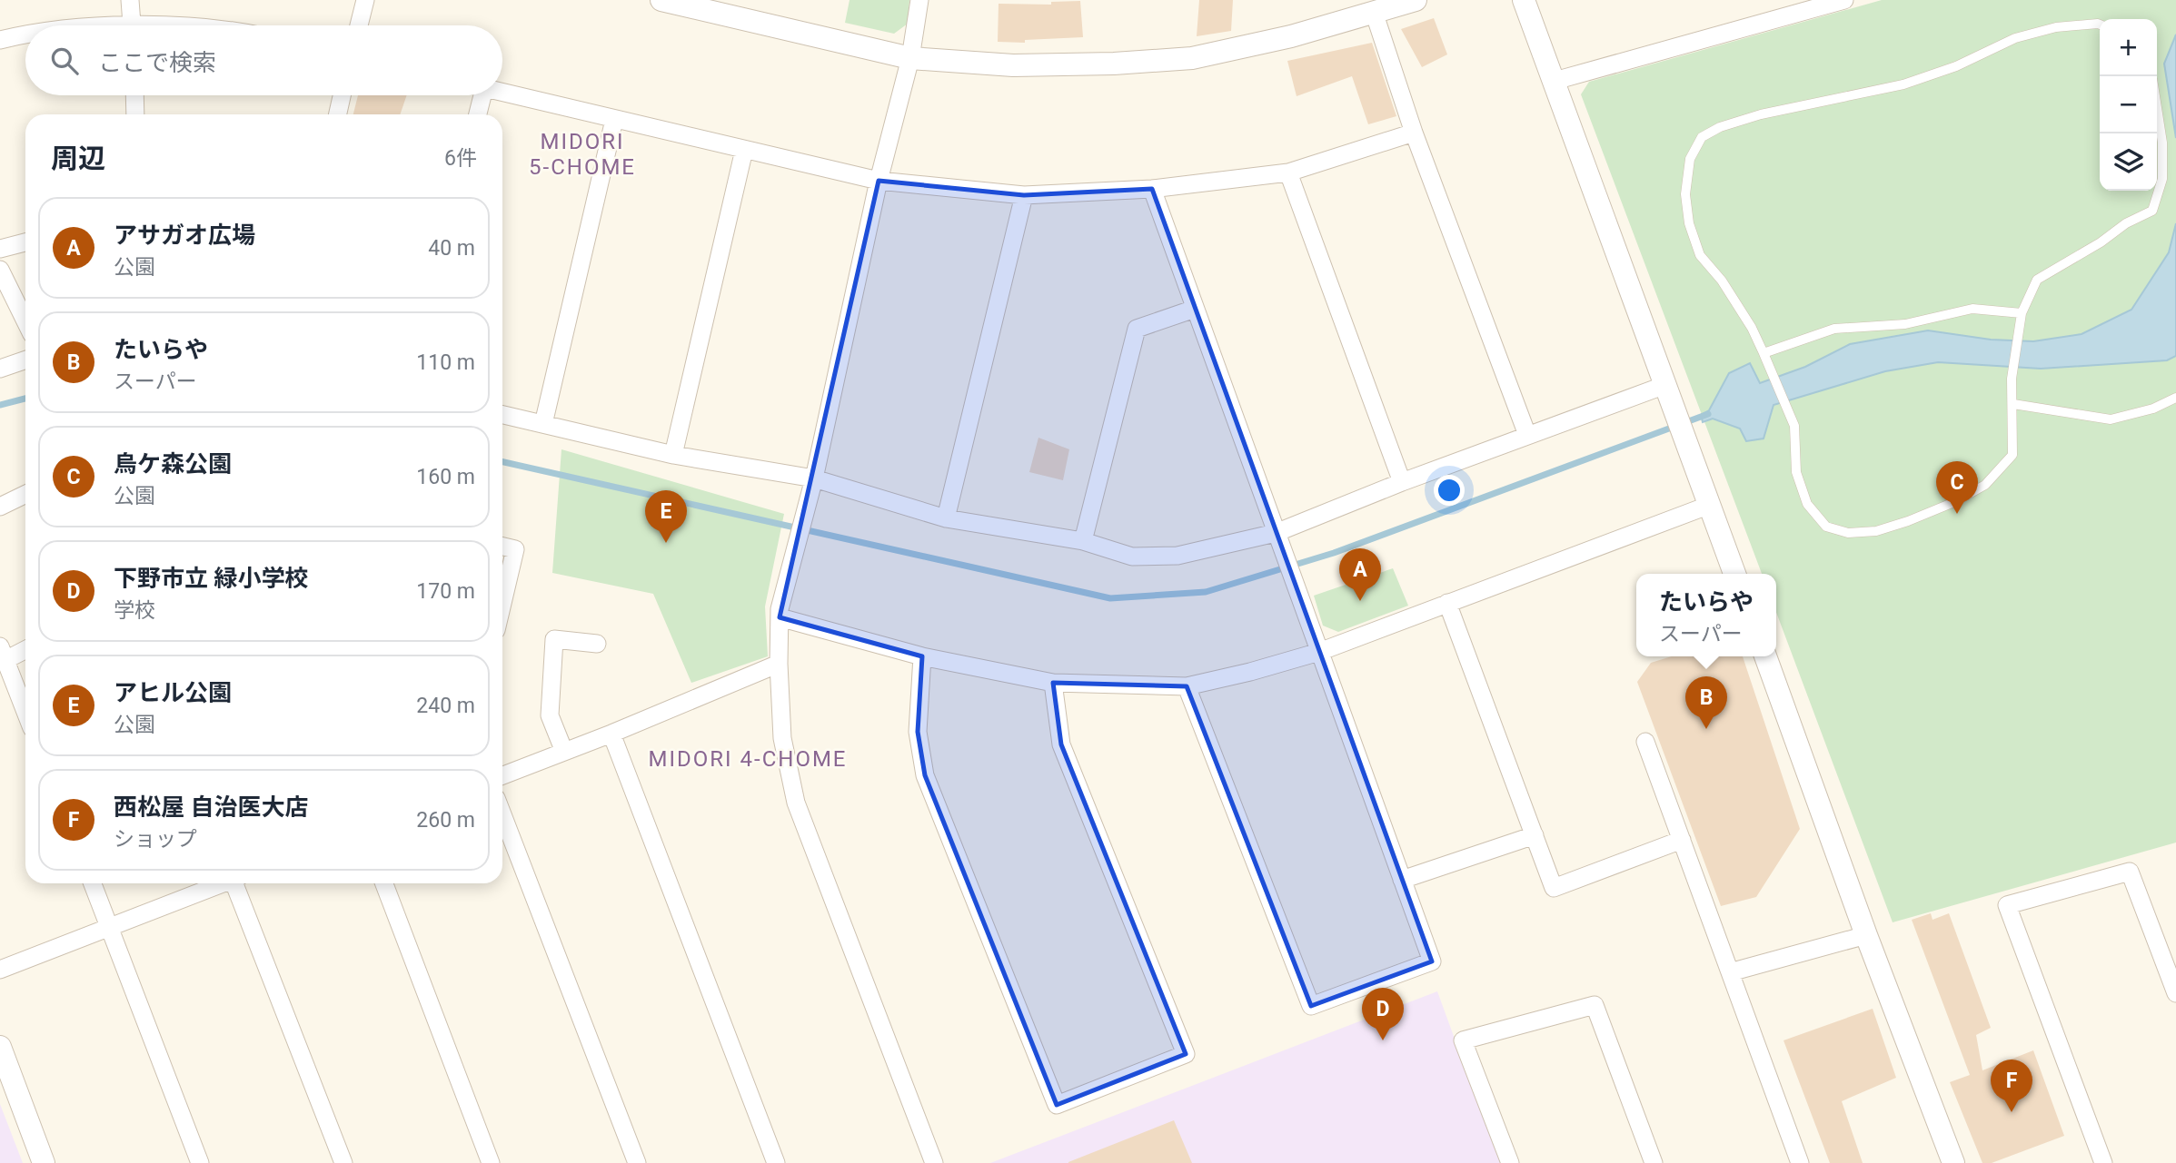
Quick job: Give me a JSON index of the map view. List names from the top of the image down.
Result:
{
  "districts": ["MIDORI 5-CHOME", "MIDORI 4-CHOME"],
  "page": {
    "map_buttons": ["+", "−"],
    "search": "ここで検索",
    "heading": ["周辺", "6件"],
    "list": [
      {
        "mark": "A",
        "name": "アサガオ広場",
        "note": "公園",
        "value": "40 m"
      },
      {
        "mark": "B",
        "name": "たいらや",
        "note": "スーパー",
        "value": "110 m"
      },
      {
        "mark": "C",
        "name": "烏ケ森公園",
        "note": "公園",
        "value": "160 m"
      },
      {
        "mark": "D",
        "name": "下野市立 緑小学校",
        "note": "学校",
        "value": "170 m"
      },
      {
        "mark": "E",
        "name": "アヒル公園",
        "note": "公園",
        "value": "240 m"
      },
      {
        "mark": "F",
        "name": "西松屋 自治医大店",
        "note": "ショップ",
        "value": "260 m"
      }
    ],
    "pins": [
      "C",
      "E",
      "A",
      "B",
      "D",
      "F"
    ],
    "popup": ["たいらや", "スーパー"]
  }
}
